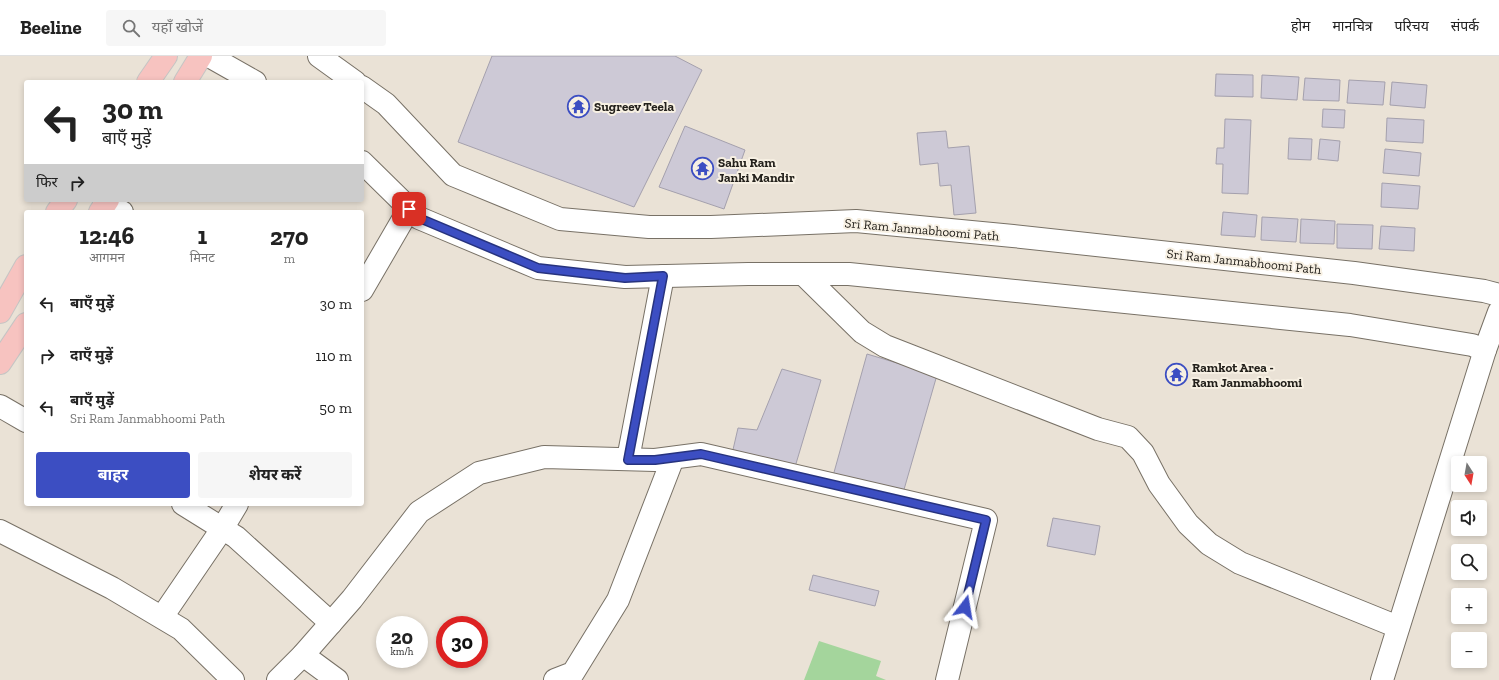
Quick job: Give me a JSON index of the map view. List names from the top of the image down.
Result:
{
  "streets": {
    "street": ["Sri Ram Janmabhoomi Path"]
  },
  "places": {
    "temple": ["Sugreev Teela", "Sahu Ram Janki Mandir", "Ramkot Area - Ram Janmabhoomi"]
  },
  "north": "bottom",
  "page": {
    "header": "Beeline",
    "search": "यहाँ खोजें",
    "nav": [
      "होम",
      "मानचित्र",
      "परिचय",
      "संपर्क"
    ],
    "turn": ["30 m", "बाएँ मुड़ें"],
    "then": "फिर",
    "eta": [
      "12:46",
      "आगमन",
      "1",
      "मिनट",
      "270",
      "m"
    ],
    "list": [
      {
        "name": "बाएँ मुड़ें",
        "value": "30 m"
      },
      {
        "name": "दाएँ मुड़ें",
        "value": "110 m"
      },
      {
        "name": "बाएँ मुड़ें",
        "note": "Sri Ram Janmabhoomi Path",
        "value": "50 m"
      }
    ],
    "buttons": ["बाहर", "शेयर करें"],
    "map_buttons": ["+", "−"],
    "speed": "20 km/h",
    "limit": "30"
  }
}
